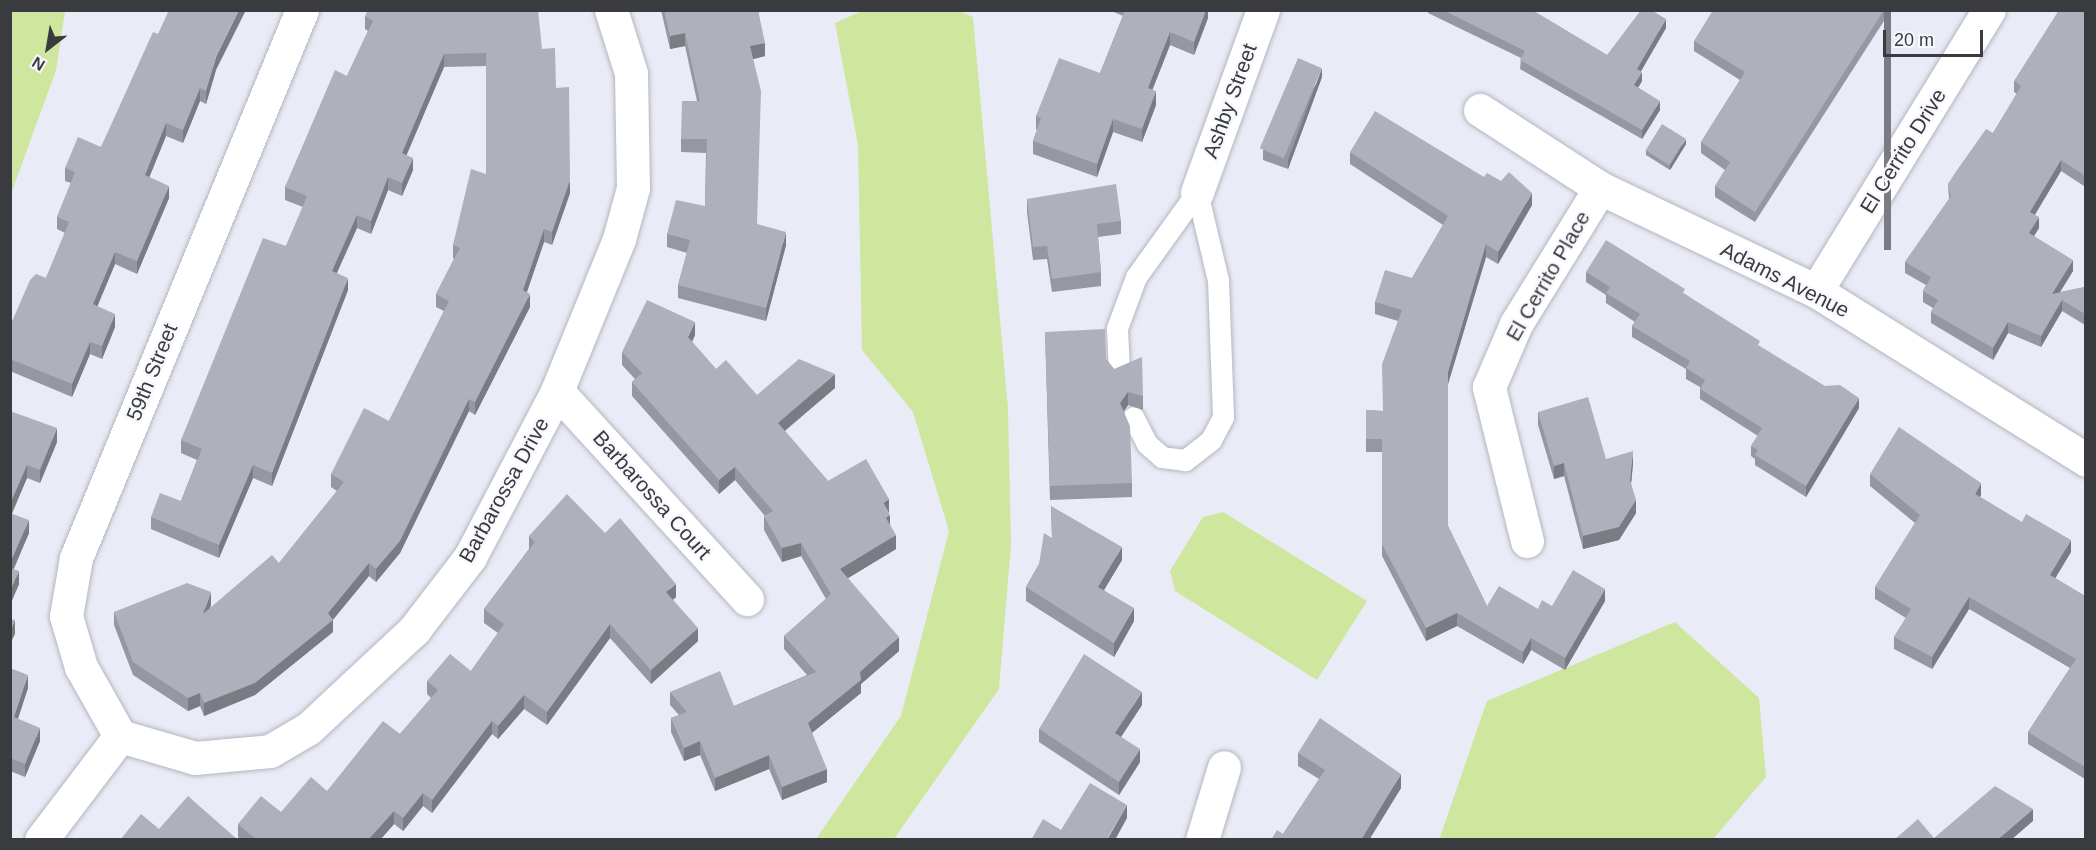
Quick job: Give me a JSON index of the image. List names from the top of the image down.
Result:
{
  "streets": {
    "street": [
      "Ashby Street",
      "El Cerrito Drive",
      "El Cerrito Place",
      "Adams Avenue",
      "59th Street",
      "Barbarossa Drive",
      "Barbarossa Court"
    ]
  },
  "crossings": [
    ["El Cerrito Drive", "Adams Avenue"],
    ["El Cerrito Place", "Adams Avenue"],
    ["59th Street", "Barbarossa Drive"],
    ["Barbarossa Drive", "Barbarossa Court"]
  ],
  "scale_bar": "20 m",
  "north": "bottom left"
}
